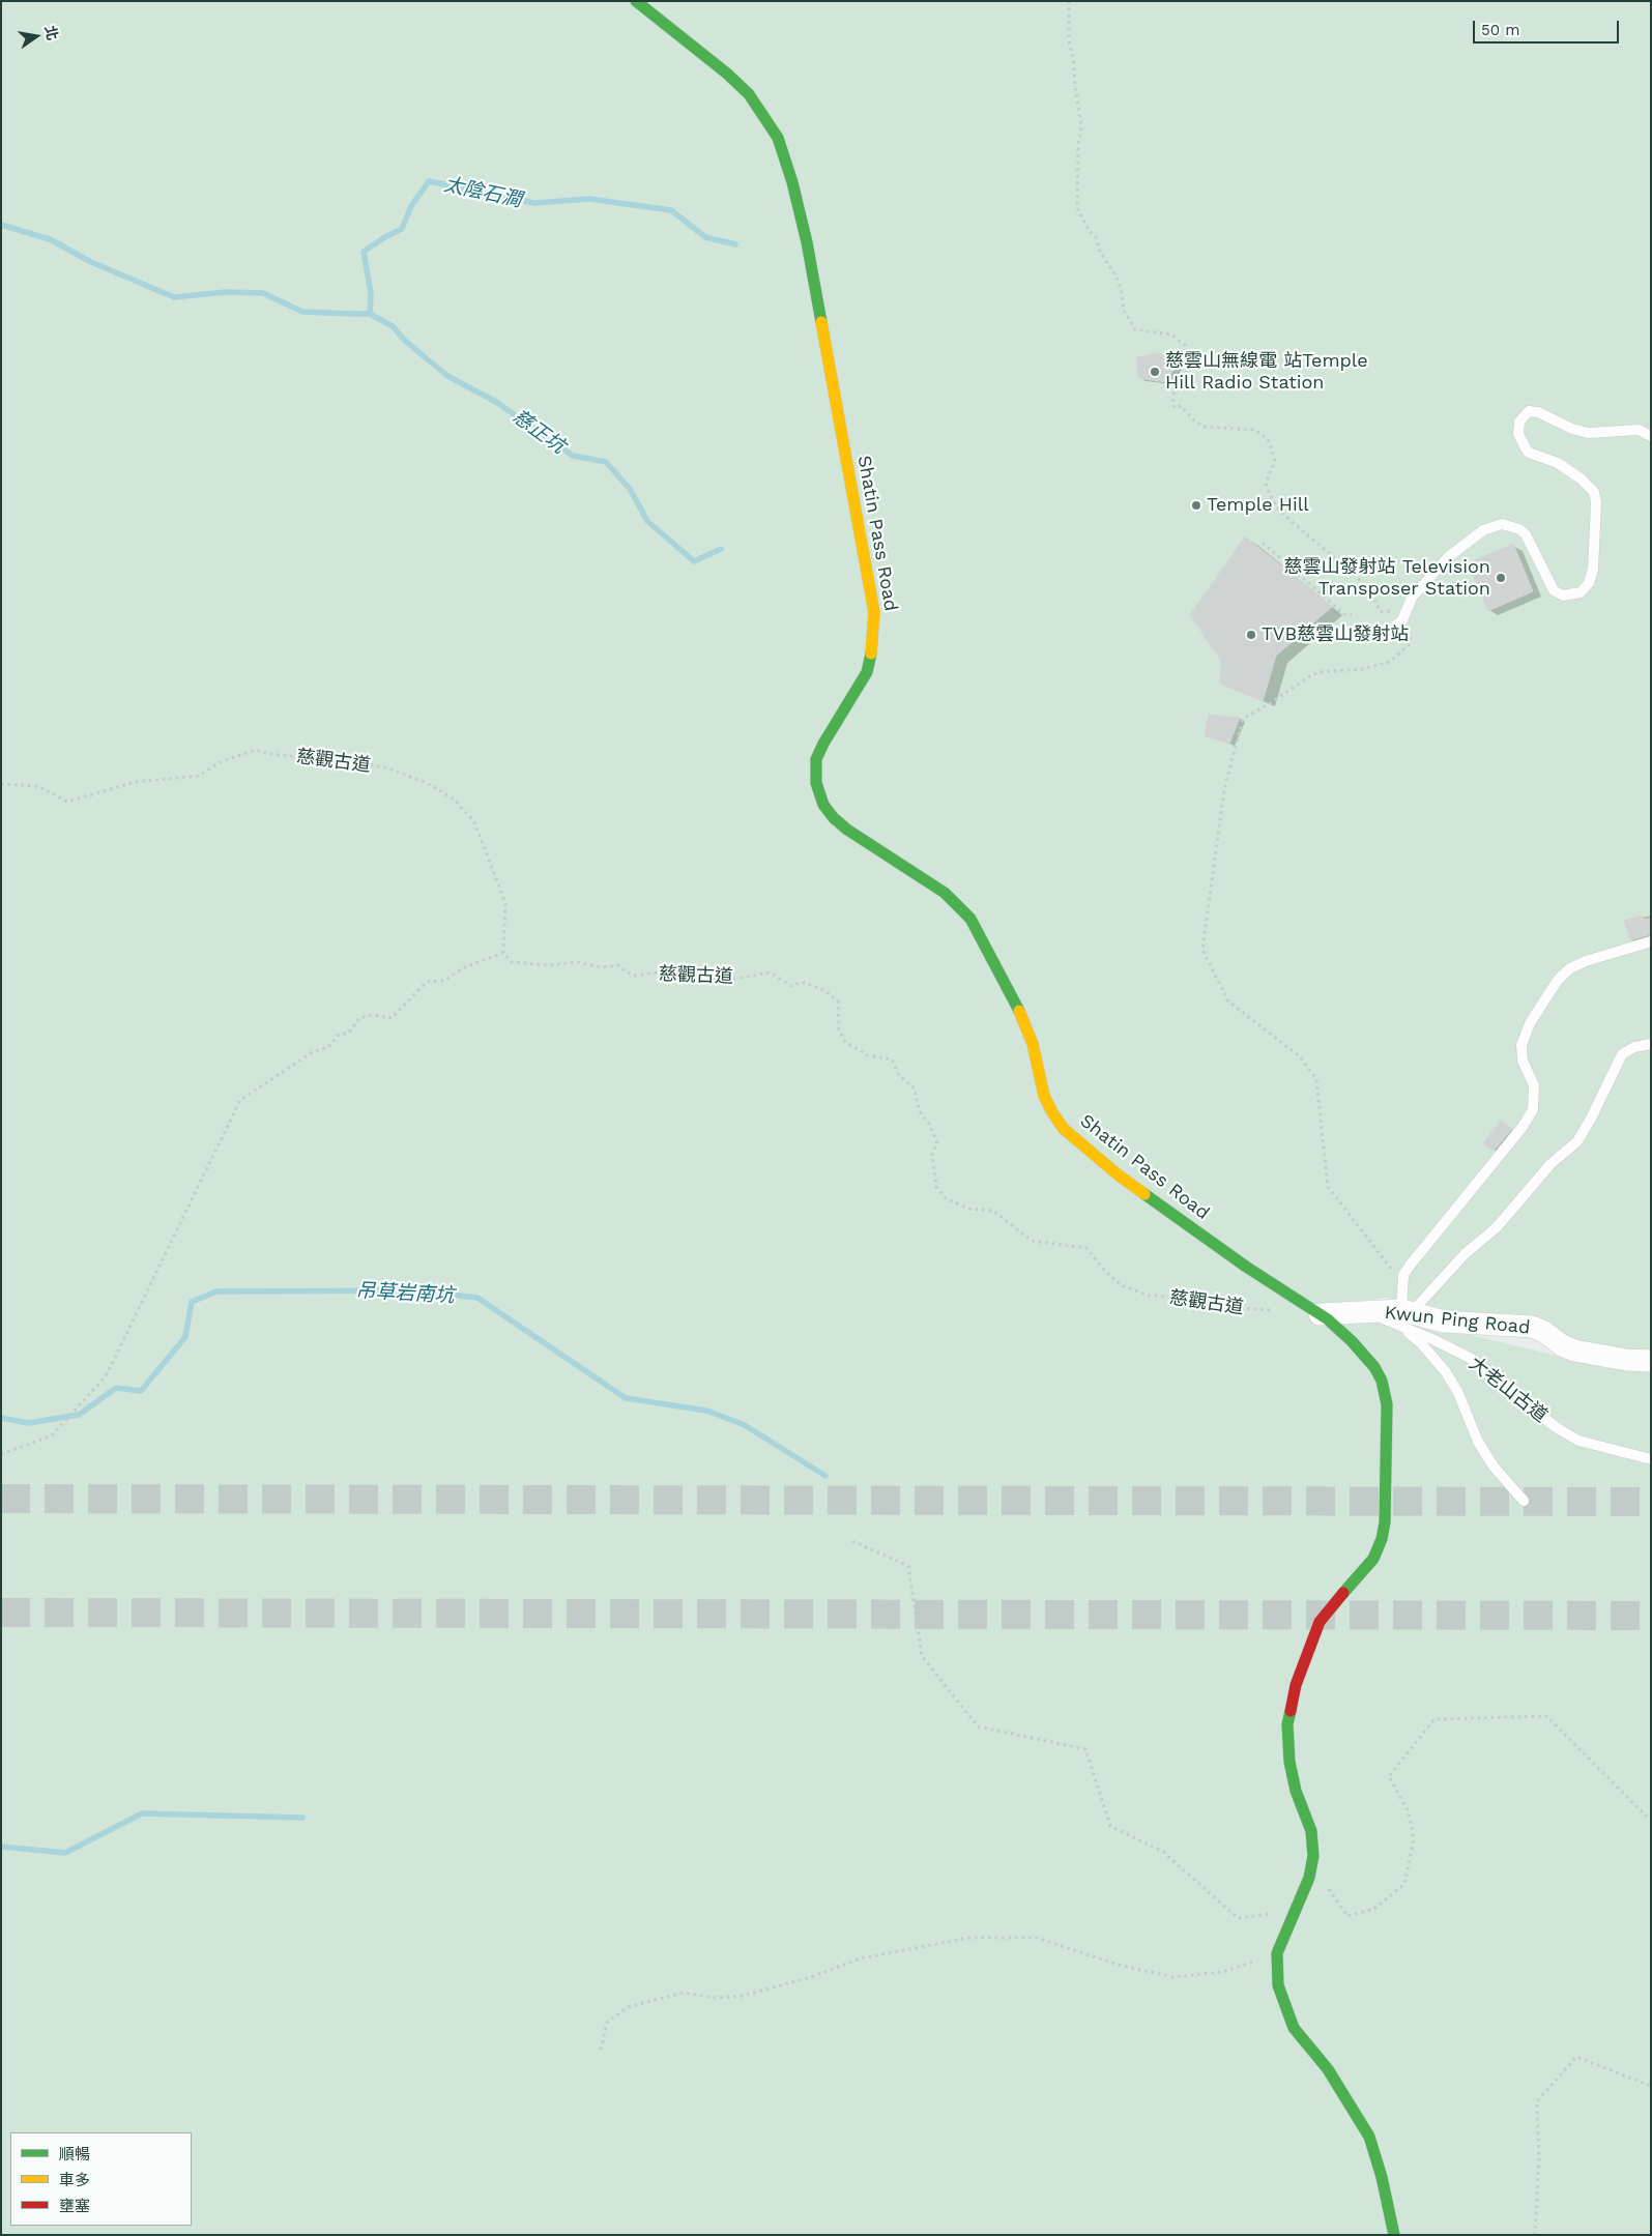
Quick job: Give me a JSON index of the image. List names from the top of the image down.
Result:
{
  "streets": {
    "street": ["Shatin Pass Road", "Kwun Ping Road"],
    "lane": ["大老山古道"],
    "path": ["慈觀古道"]
  },
  "crossings": [
    ["Shatin Pass Road", "Kwun Ping Road"],
    ["Kwun Ping Road", "大老山古道"]
  ],
  "water": ["太陰石澗", "慈正坑", "吊草岩南坑"],
  "places": [
    "慈雲山無線電 站Temple Hill Radio Station",
    "Temple Hill",
    "慈雲山發射站 Television Transposer Station",
    "TVB慈雲山發射站"
  ],
  "legend": ["順暢", "車多", "壅塞"],
  "scale_bar": "50 m",
  "north": "right"
}
